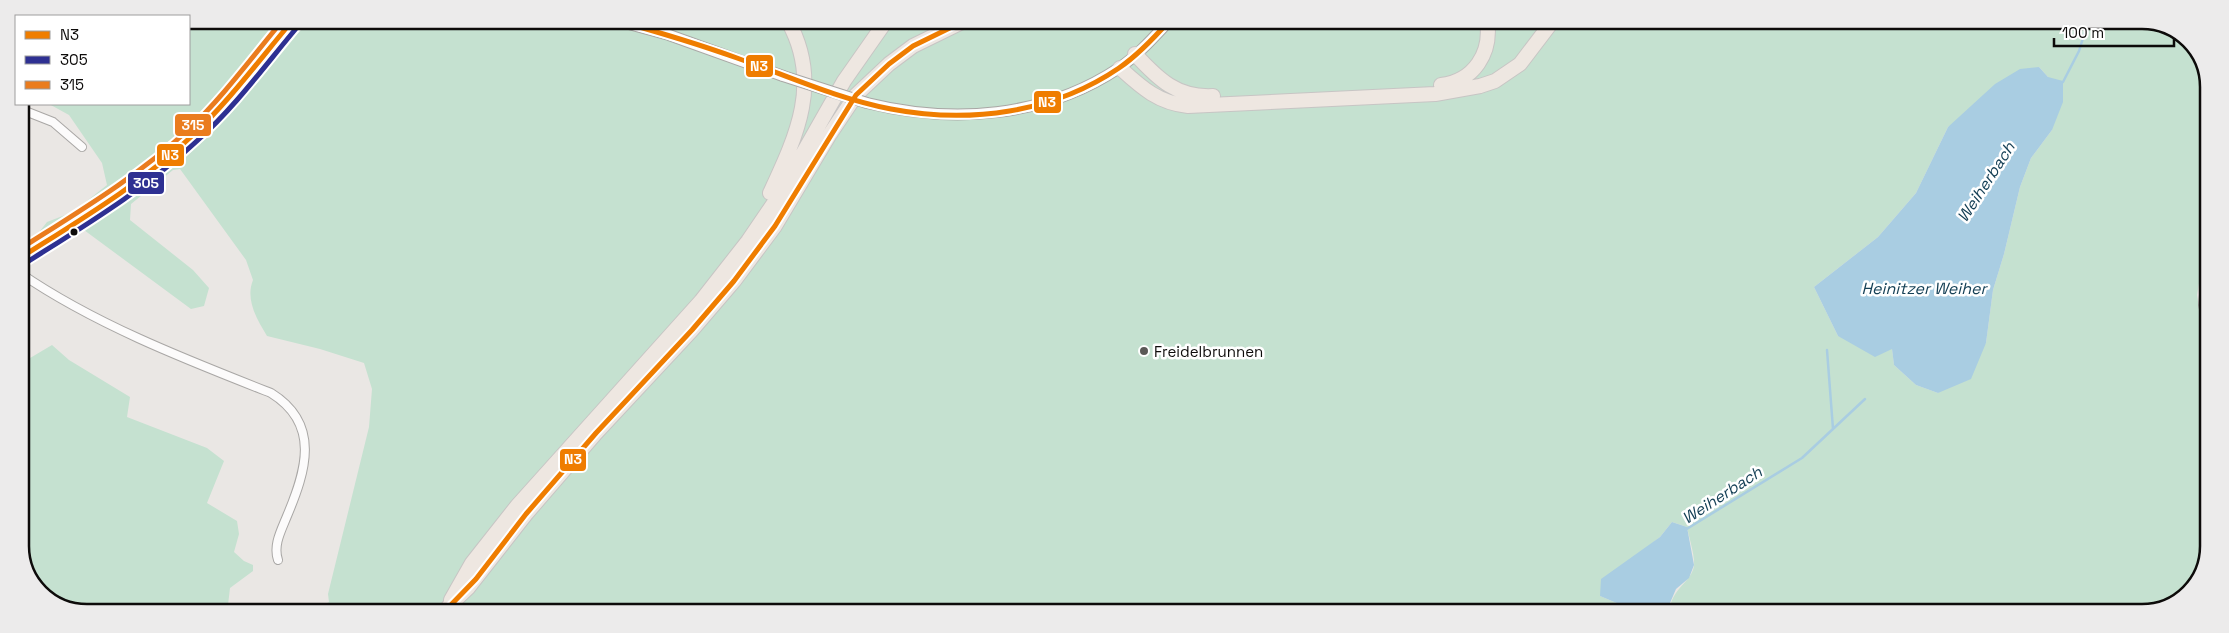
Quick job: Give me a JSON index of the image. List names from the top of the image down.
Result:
{
  "water": ["Weiherbach", "Heinitzer Weiher"],
  "places": ["Freidelbrunnen"],
  "lines": ["transit line N3", "transit line 305", "transit line 315"],
  "legend": ["N3", "305", "315"],
  "scale_bar": "100 m"
}
